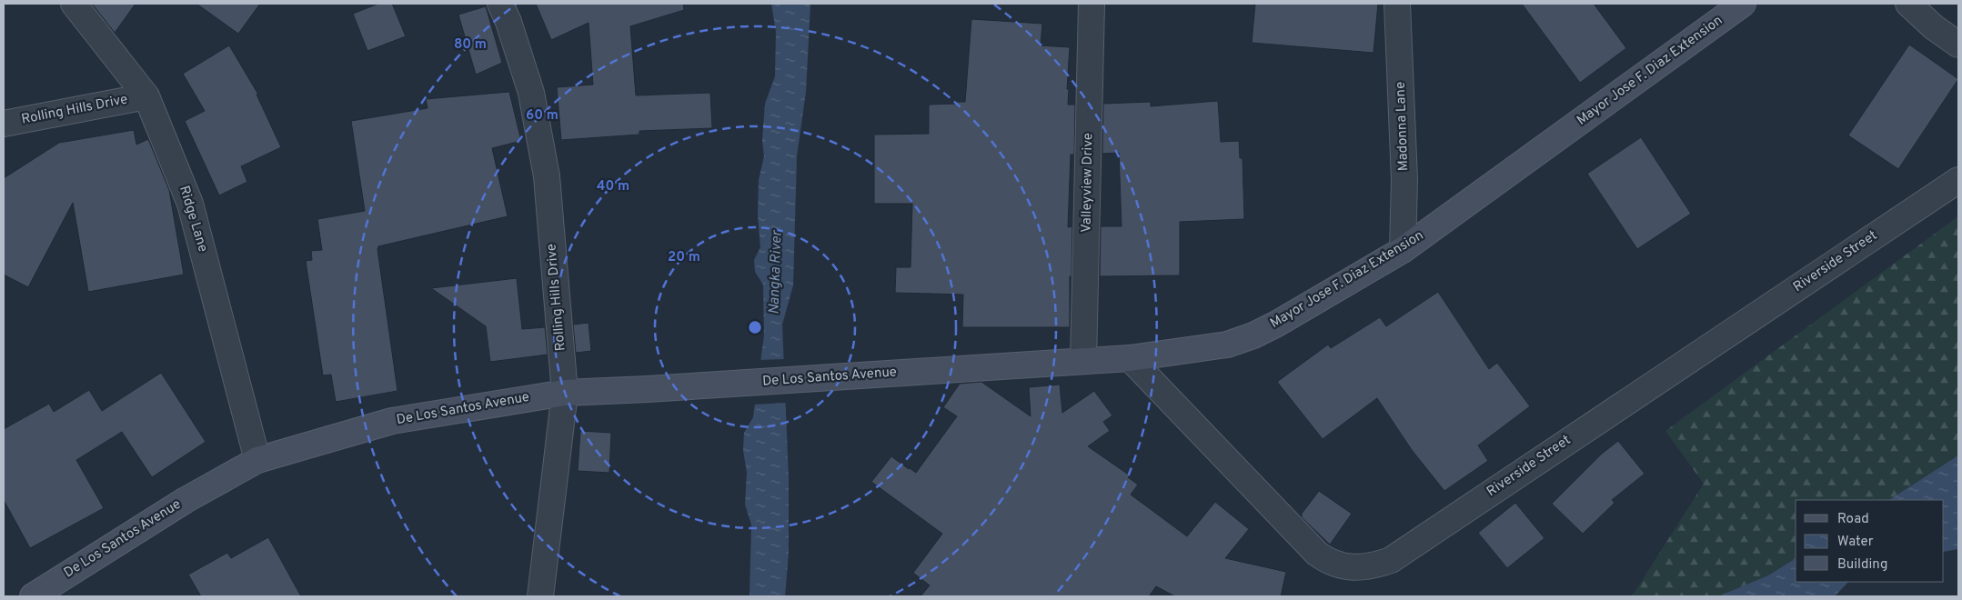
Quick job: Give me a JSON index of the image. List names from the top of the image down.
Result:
{
  "streets": {
    "street": [
      "Mayor Jose F. Diaz Extension",
      "Rolling Hills Drive",
      "Madonna Lane",
      "Valleyview Drive",
      "Ridge Lane",
      "Riverside Street",
      "De Los Santos Avenue"
    ]
  },
  "crossings": [
    ["Mayor Jose F. Diaz Extension", "Madonna Lane"],
    ["Mayor Jose F. Diaz Extension", "Valleyview Drive"],
    ["Mayor Jose F. Diaz Extension", "Riverside Street"],
    ["Mayor Jose F. Diaz Extension", "De Los Santos Avenue"],
    ["Rolling Hills Drive", "Ridge Lane"],
    ["Rolling Hills Drive", "De Los Santos Avenue"],
    ["Ridge Lane", "De Los Santos Avenue"]
  ],
  "water": ["Nangka River"],
  "legend": ["Road", "Water", "Building"],
  "rings": [
    "80 m",
    "60 m",
    "40 m",
    "20 m"
  ]
}
